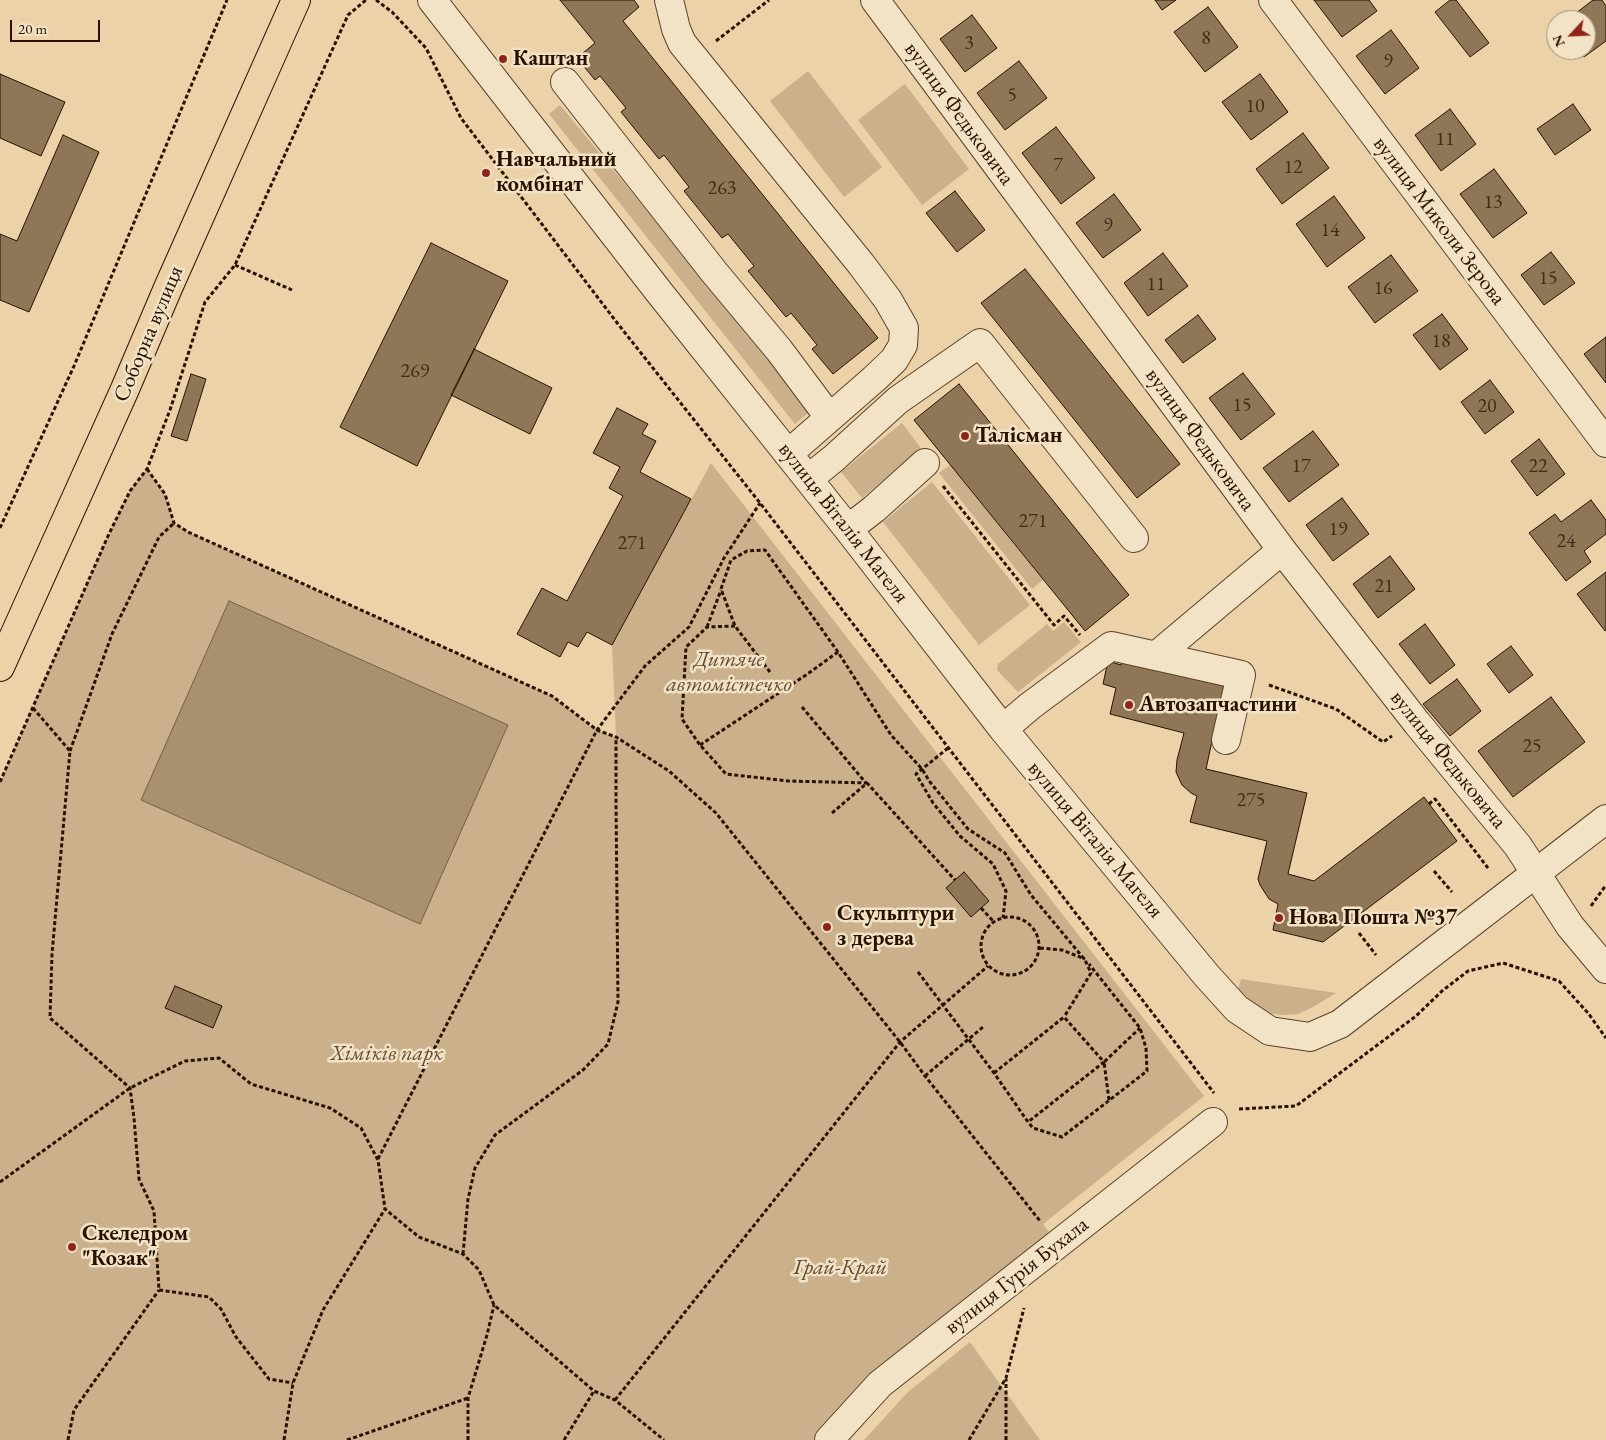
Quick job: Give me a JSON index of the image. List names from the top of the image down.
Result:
{
  "streets": {
    "main road": ["Соборна вулиця"],
    "street": [
      "вулиця Федьковича",
      "вулиця Миколи Зерова",
      "вулиця Віталія Магеля",
      "вулиця Гурія Бухала"
    ]
  },
  "crossings": [
    ["вулиця Федьковича", "вулиця Віталія Магеля"]
  ],
  "parks": ["Дитяче автомістечко", "Хіміків парк", "Грай-Край"],
  "places": [
    "Каштан",
    "Навчальний комбінат",
    "Талісман",
    "Автозапчастини",
    "Нова Пошта №37",
    "Скульптури з дерева",
    "Скеледром \"Козак\""
  ],
  "house_numbers": [
    "8",
    "3",
    "9",
    "5",
    "10",
    "11",
    "7",
    "12",
    "263",
    "13",
    "9",
    "14",
    "15",
    "11",
    "16",
    "18",
    "269",
    "15",
    "20",
    "17",
    "22",
    "271",
    "19",
    "24",
    "271",
    "21",
    "25",
    "275"
  ],
  "scale_bar": "20 m",
  "north": "bottom left"
}
